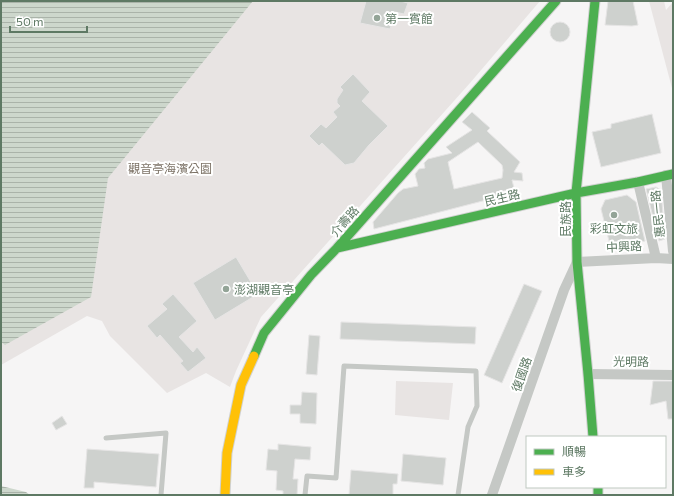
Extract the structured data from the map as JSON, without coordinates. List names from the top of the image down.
{
  "streets": {
    "street": [
      "民生路",
      "惠民一路",
      "民族路",
      "介壽路",
      "中興路",
      "光明路",
      "復國路"
    ]
  },
  "crossings": [
    ["民生路", "惠民一路"],
    ["民生路", "民族路"],
    ["民生路", "介壽路"],
    ["民族路", "中興路"],
    ["民族路", "光明路"],
    ["民族路", "復國路"],
    ["中興路", "復國路"]
  ],
  "parks": ["觀音亭海濱公園"],
  "places": ["第一賓館", "彩虹文旅", "澎湖觀音亭"],
  "legend": ["順暢", "車多"],
  "scale_bar": "50 m"
}
